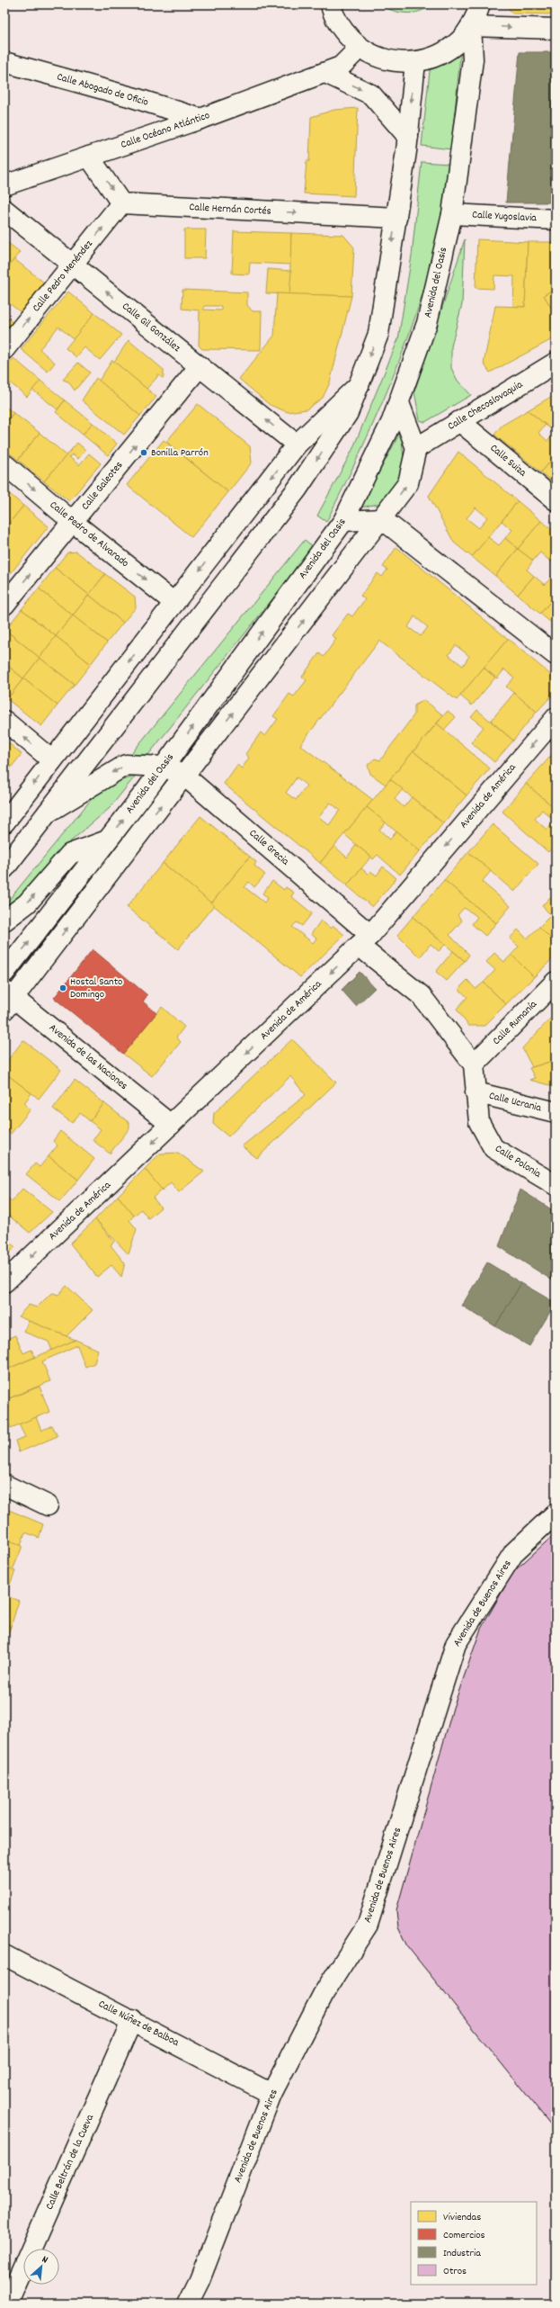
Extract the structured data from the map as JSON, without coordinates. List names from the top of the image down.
{
  "streets": {
    "street": [
      "Calle Abogado de Oficio",
      "Calle Océano Atlántico",
      "Calle Hernán Cortés",
      "Calle Yugoslavia",
      "Calle Pedro Menéndez",
      "Avenida del Oasis",
      "Calle Gil González",
      "Calle Checoslovaquia",
      "Calle Suiza",
      "Calle Galeotes",
      "Calle Pedro de Alvarado",
      "Avenida de América",
      "Calle Grecia",
      "Calle Rumanía",
      "Avenida de las Naciones",
      "Calle Ucrania",
      "Calle Polonia",
      "Avenida de Buenos Aires",
      "Calle Núñez de Balboa",
      "Calle Beltrán de la Cueva"
    ]
  },
  "crossings": [
    ["Calle Abogado de Oficio", "Calle Océano Atlántico"],
    ["Calle Hernán Cortés", "Calle Pedro Menéndez"],
    ["Calle Yugoslavia", "Avenida del Oasis"],
    ["Calle Pedro Menéndez", "Calle Gil González"],
    ["Avenida del Oasis", "Calle Checoslovaquia"],
    ["Avenida del Oasis", "Calle Grecia"],
    ["Avenida del Oasis", "Avenida de las Naciones"],
    ["Calle Gil González", "Calle Galeotes"],
    ["Calle Checoslovaquia", "Calle Suiza"],
    ["Calle Galeotes", "Calle Pedro de Alvarado"],
    ["Avenida de América", "Calle Grecia"],
    ["Avenida de América", "Avenida de las Naciones"],
    ["Calle Grecia", "Calle Rumanía"],
    ["Calle Ucrania", "Calle Polonia"],
    ["Avenida de Buenos Aires", "Calle Núñez de Balboa"],
    ["Calle Núñez de Balboa", "Calle Beltrán de la Cueva"]
  ],
  "one_way": [
    "Calle Hernán Cortés",
    "Calle Pedro Menéndez",
    "Calle Gil González",
    "Calle Pedro de Alvarado",
    "Avenida de América"
  ],
  "places": ["Bonilla Parrón", "Hostal Santo Domingo"],
  "legend": [
    "Viviendas",
    "Comercios",
    "Industria",
    "Otros"
  ],
  "north": "top right"
}
